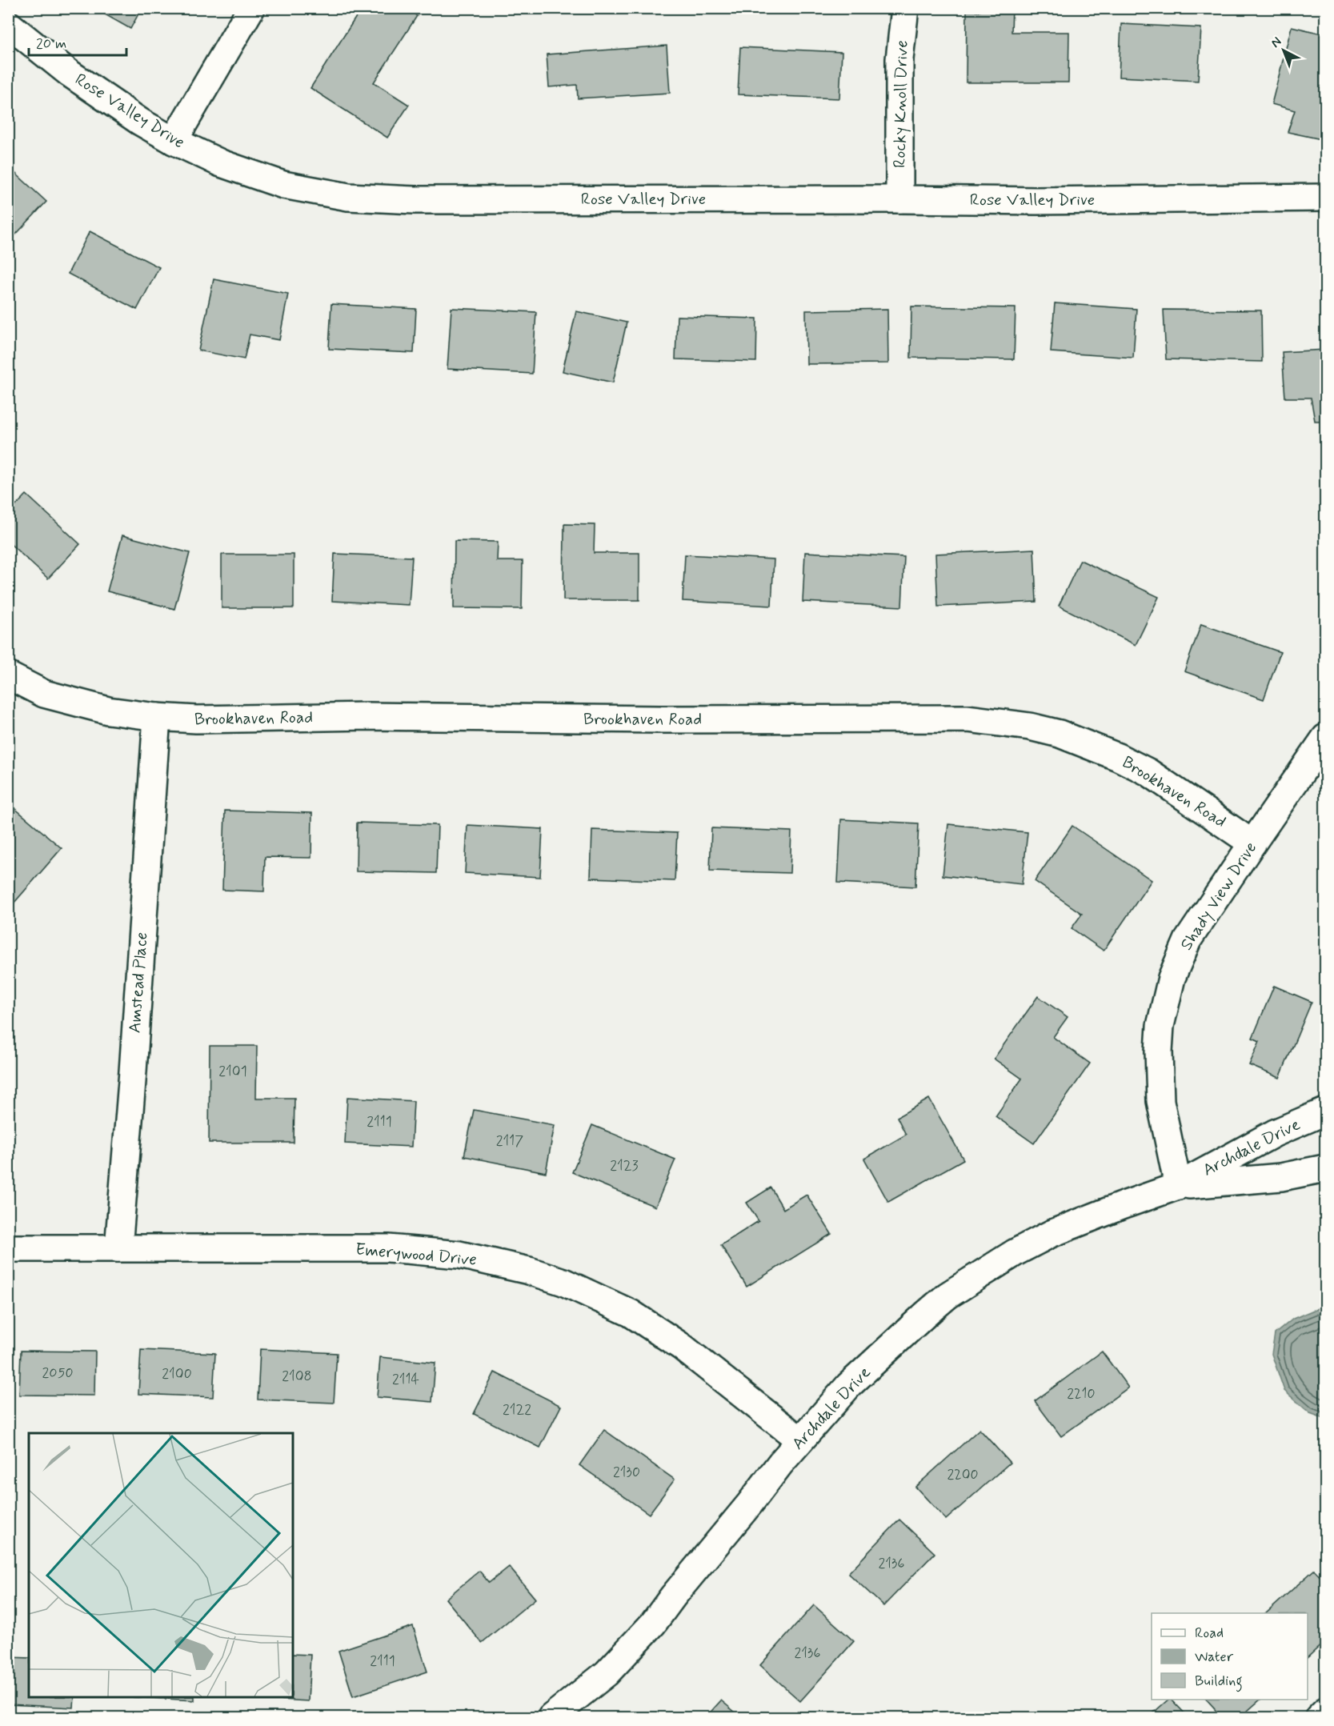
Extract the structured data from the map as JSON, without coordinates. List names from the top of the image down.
{
  "streets": {
    "street": [
      "Rocky Knoll Drive",
      "Rose Valley Drive",
      "Brookhaven Road",
      "Shady View Drive",
      "Amstead Place",
      "Archdale Drive",
      "Emerywood Drive"
    ]
  },
  "crossings": [
    ["Rocky Knoll Drive", "Rose Valley Drive"],
    ["Brookhaven Road", "Shady View Drive"],
    ["Brookhaven Road", "Amstead Place"],
    ["Shady View Drive", "Archdale Drive"],
    ["Amstead Place", "Emerywood Drive"],
    ["Archdale Drive", "Emerywood Drive"]
  ],
  "house_numbers": [
    "2101",
    "2111",
    "2117",
    "2123",
    "2050",
    "2100",
    "2108",
    "2114",
    "2210",
    "2122",
    "2130",
    "2200",
    "2136",
    "2136",
    "2111"
  ],
  "legend": ["Road", "Water", "Building"],
  "scale_bar": "20 m",
  "north": "top left"
}
